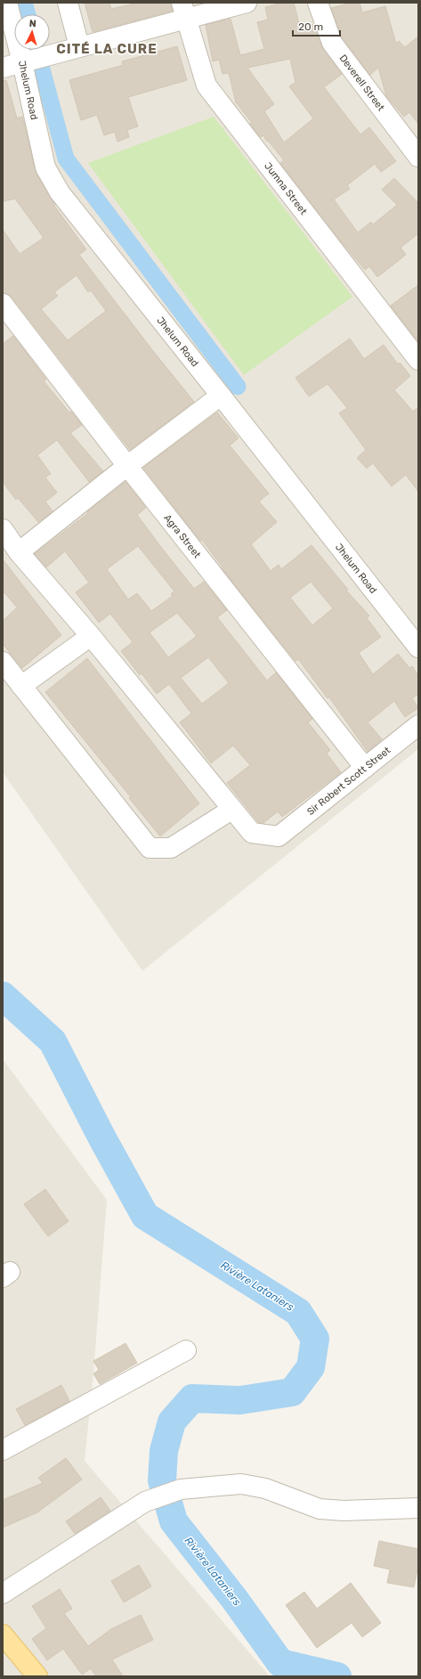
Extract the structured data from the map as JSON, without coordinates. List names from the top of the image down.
{
  "streets": {
    "street": [
      "Deverell Street",
      "Jhelum Road",
      "Jumna Street",
      "Agra Street",
      "Sir Robert Scott Street"
    ]
  },
  "crossings": [
    ["Agra Street", "Sir Robert Scott Street"]
  ],
  "districts": ["CITÉ LA CURE"],
  "water": ["Rivière Lataniers"],
  "scale_bar": "20 m",
  "north": "top"
}
